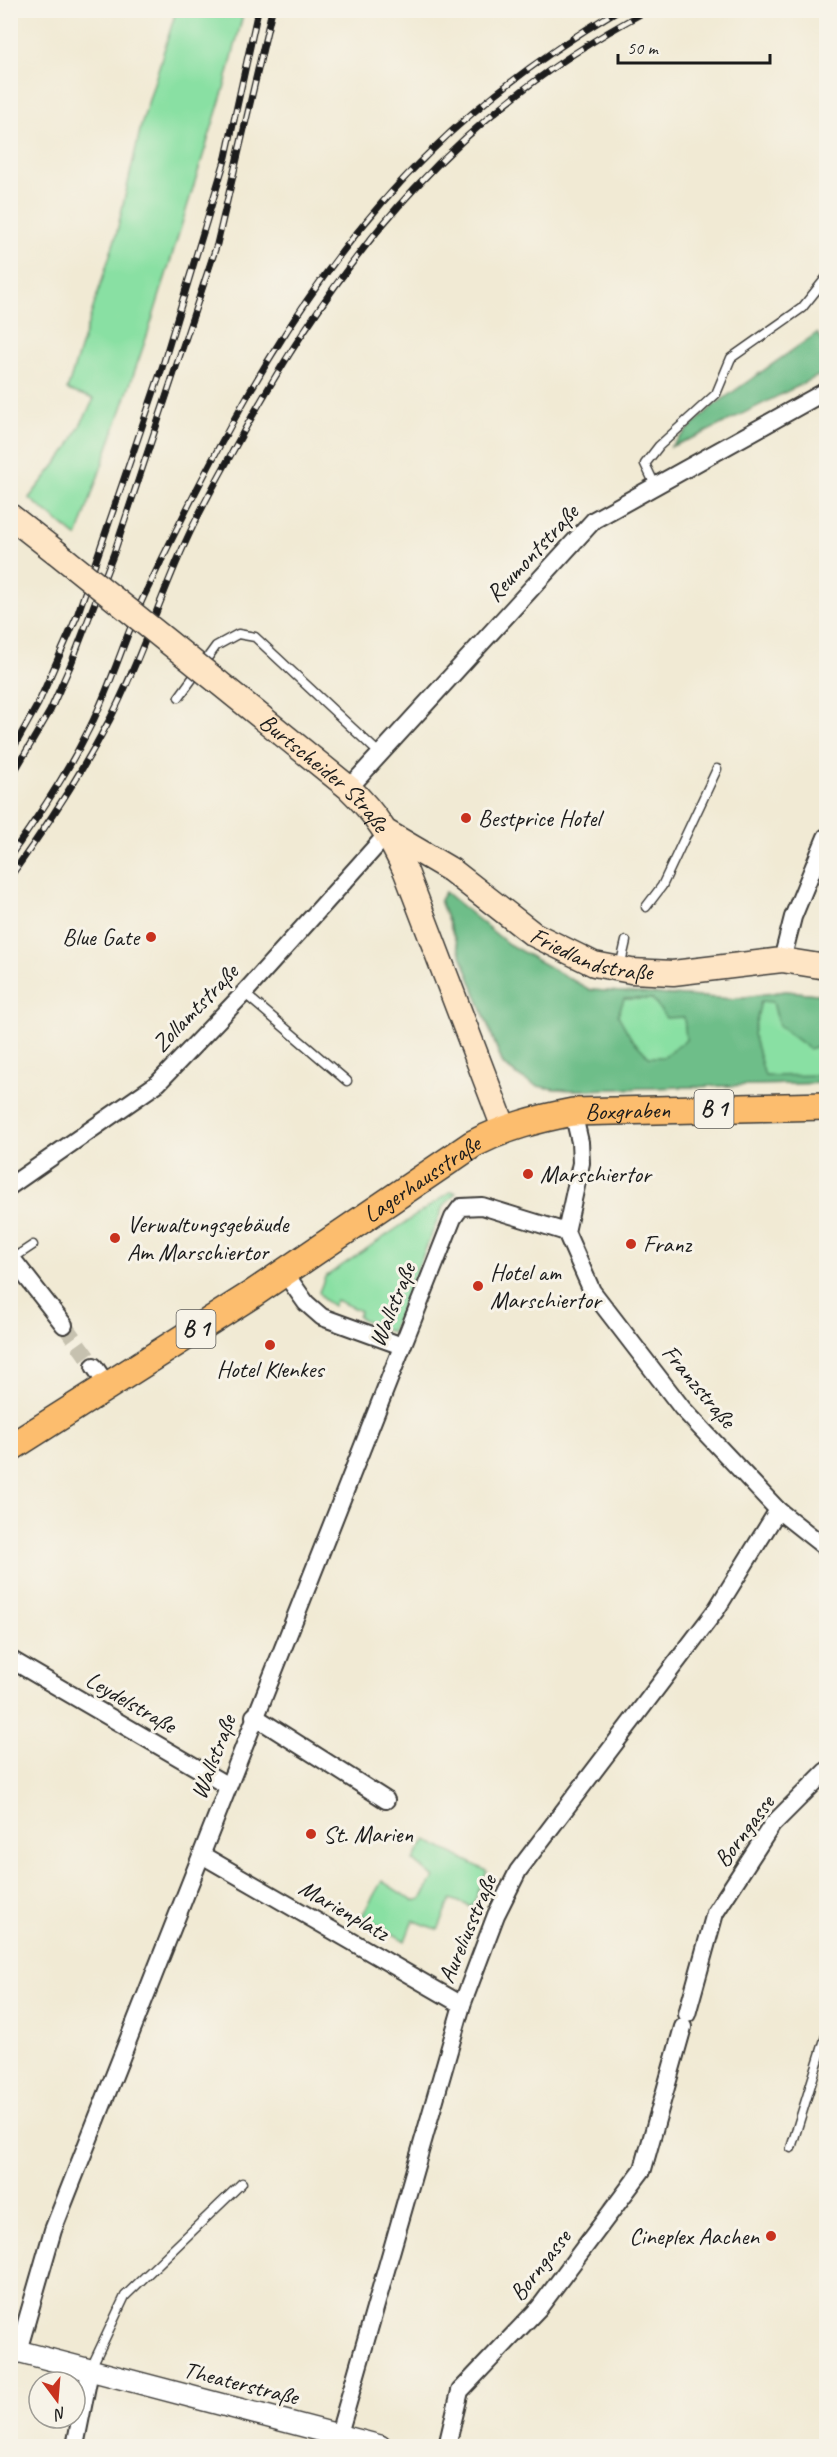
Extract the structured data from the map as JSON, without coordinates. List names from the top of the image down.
{
  "streets": {
    "main road": [
      "Burtscheider Straße",
      "Friedlandstraße",
      "B 1",
      "Boxgraben",
      "Lagerhausstraße"
    ],
    "street": [
      "Reumontstraße",
      "Zollamtstraße",
      "Wallstraße",
      "Franzstraße",
      "Leydelstraße",
      "Borngasse",
      "Marienplatz",
      "Aureliusstraße",
      "Theaterstraße"
    ]
  },
  "crossings": [
    ["Reumontstraße", "Burtscheider Straße"],
    ["Burtscheider Straße", "Friedlandstraße"],
    ["Burtscheider Straße", "Zollamtstraße"],
    ["Burtscheider Straße", "Lagerhausstraße"],
    ["Friedlandstraße", "Zollamtstraße"],
    ["Boxgraben", "Lagerhausstraße"],
    ["Wallstraße", "Franzstraße"],
    ["Wallstraße", "Leydelstraße"],
    ["Wallstraße", "Marienplatz"],
    ["Wallstraße", "Theaterstraße"],
    ["Franzstraße", "Aureliusstraße"],
    ["Marienplatz", "Aureliusstraße"],
    ["Aureliusstraße", "Theaterstraße"]
  ],
  "places": [
    "Bestprice Hotel",
    "Blue Gate",
    "Marschiertor",
    "Verwaltungsgebäude Am Marschiertor",
    "Franz",
    "Hotel am Marschiertor",
    "Hotel Klenkes",
    "St. Marien",
    "Cineplex Aachen"
  ],
  "scale_bar": "50 m",
  "north": "bottom"
}
